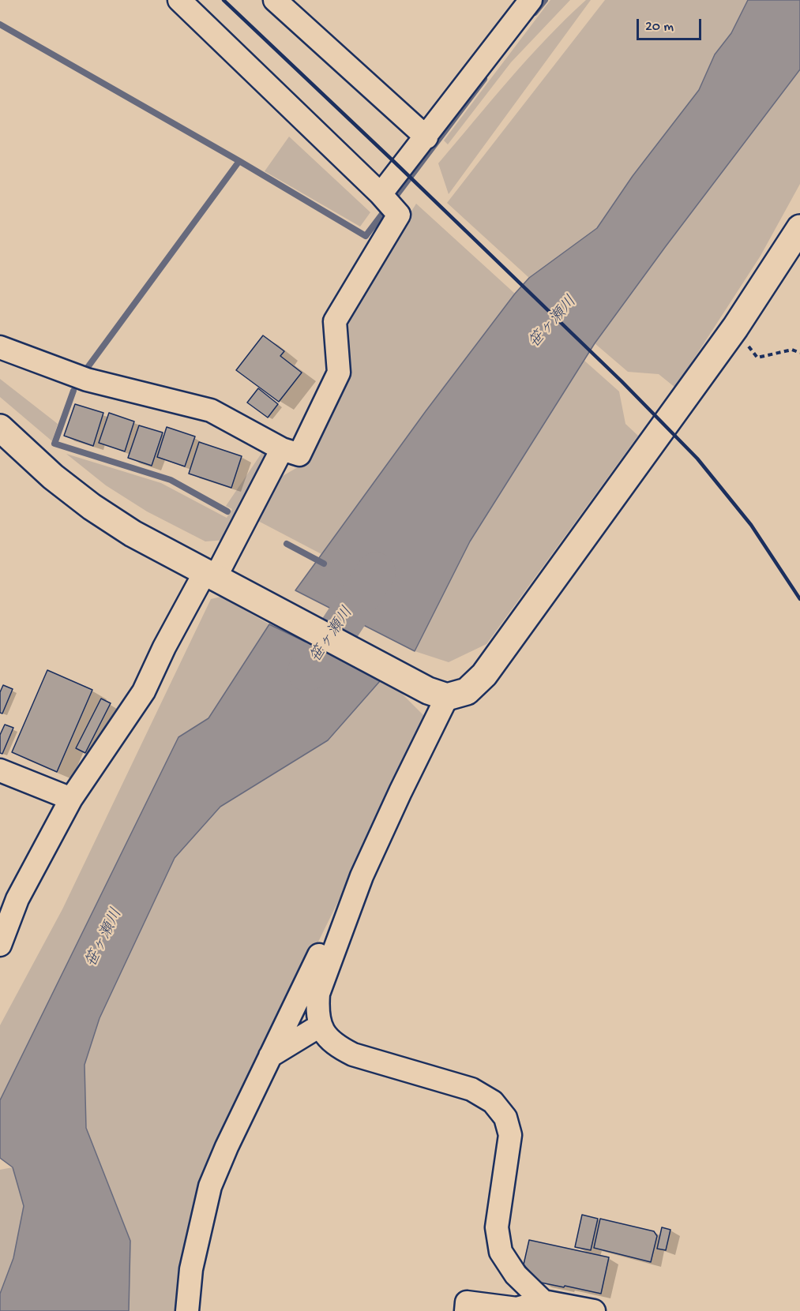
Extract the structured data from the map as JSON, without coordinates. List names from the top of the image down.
{
  "water": ["笹ヶ瀬川"],
  "scale_bar": "20 m"
}
